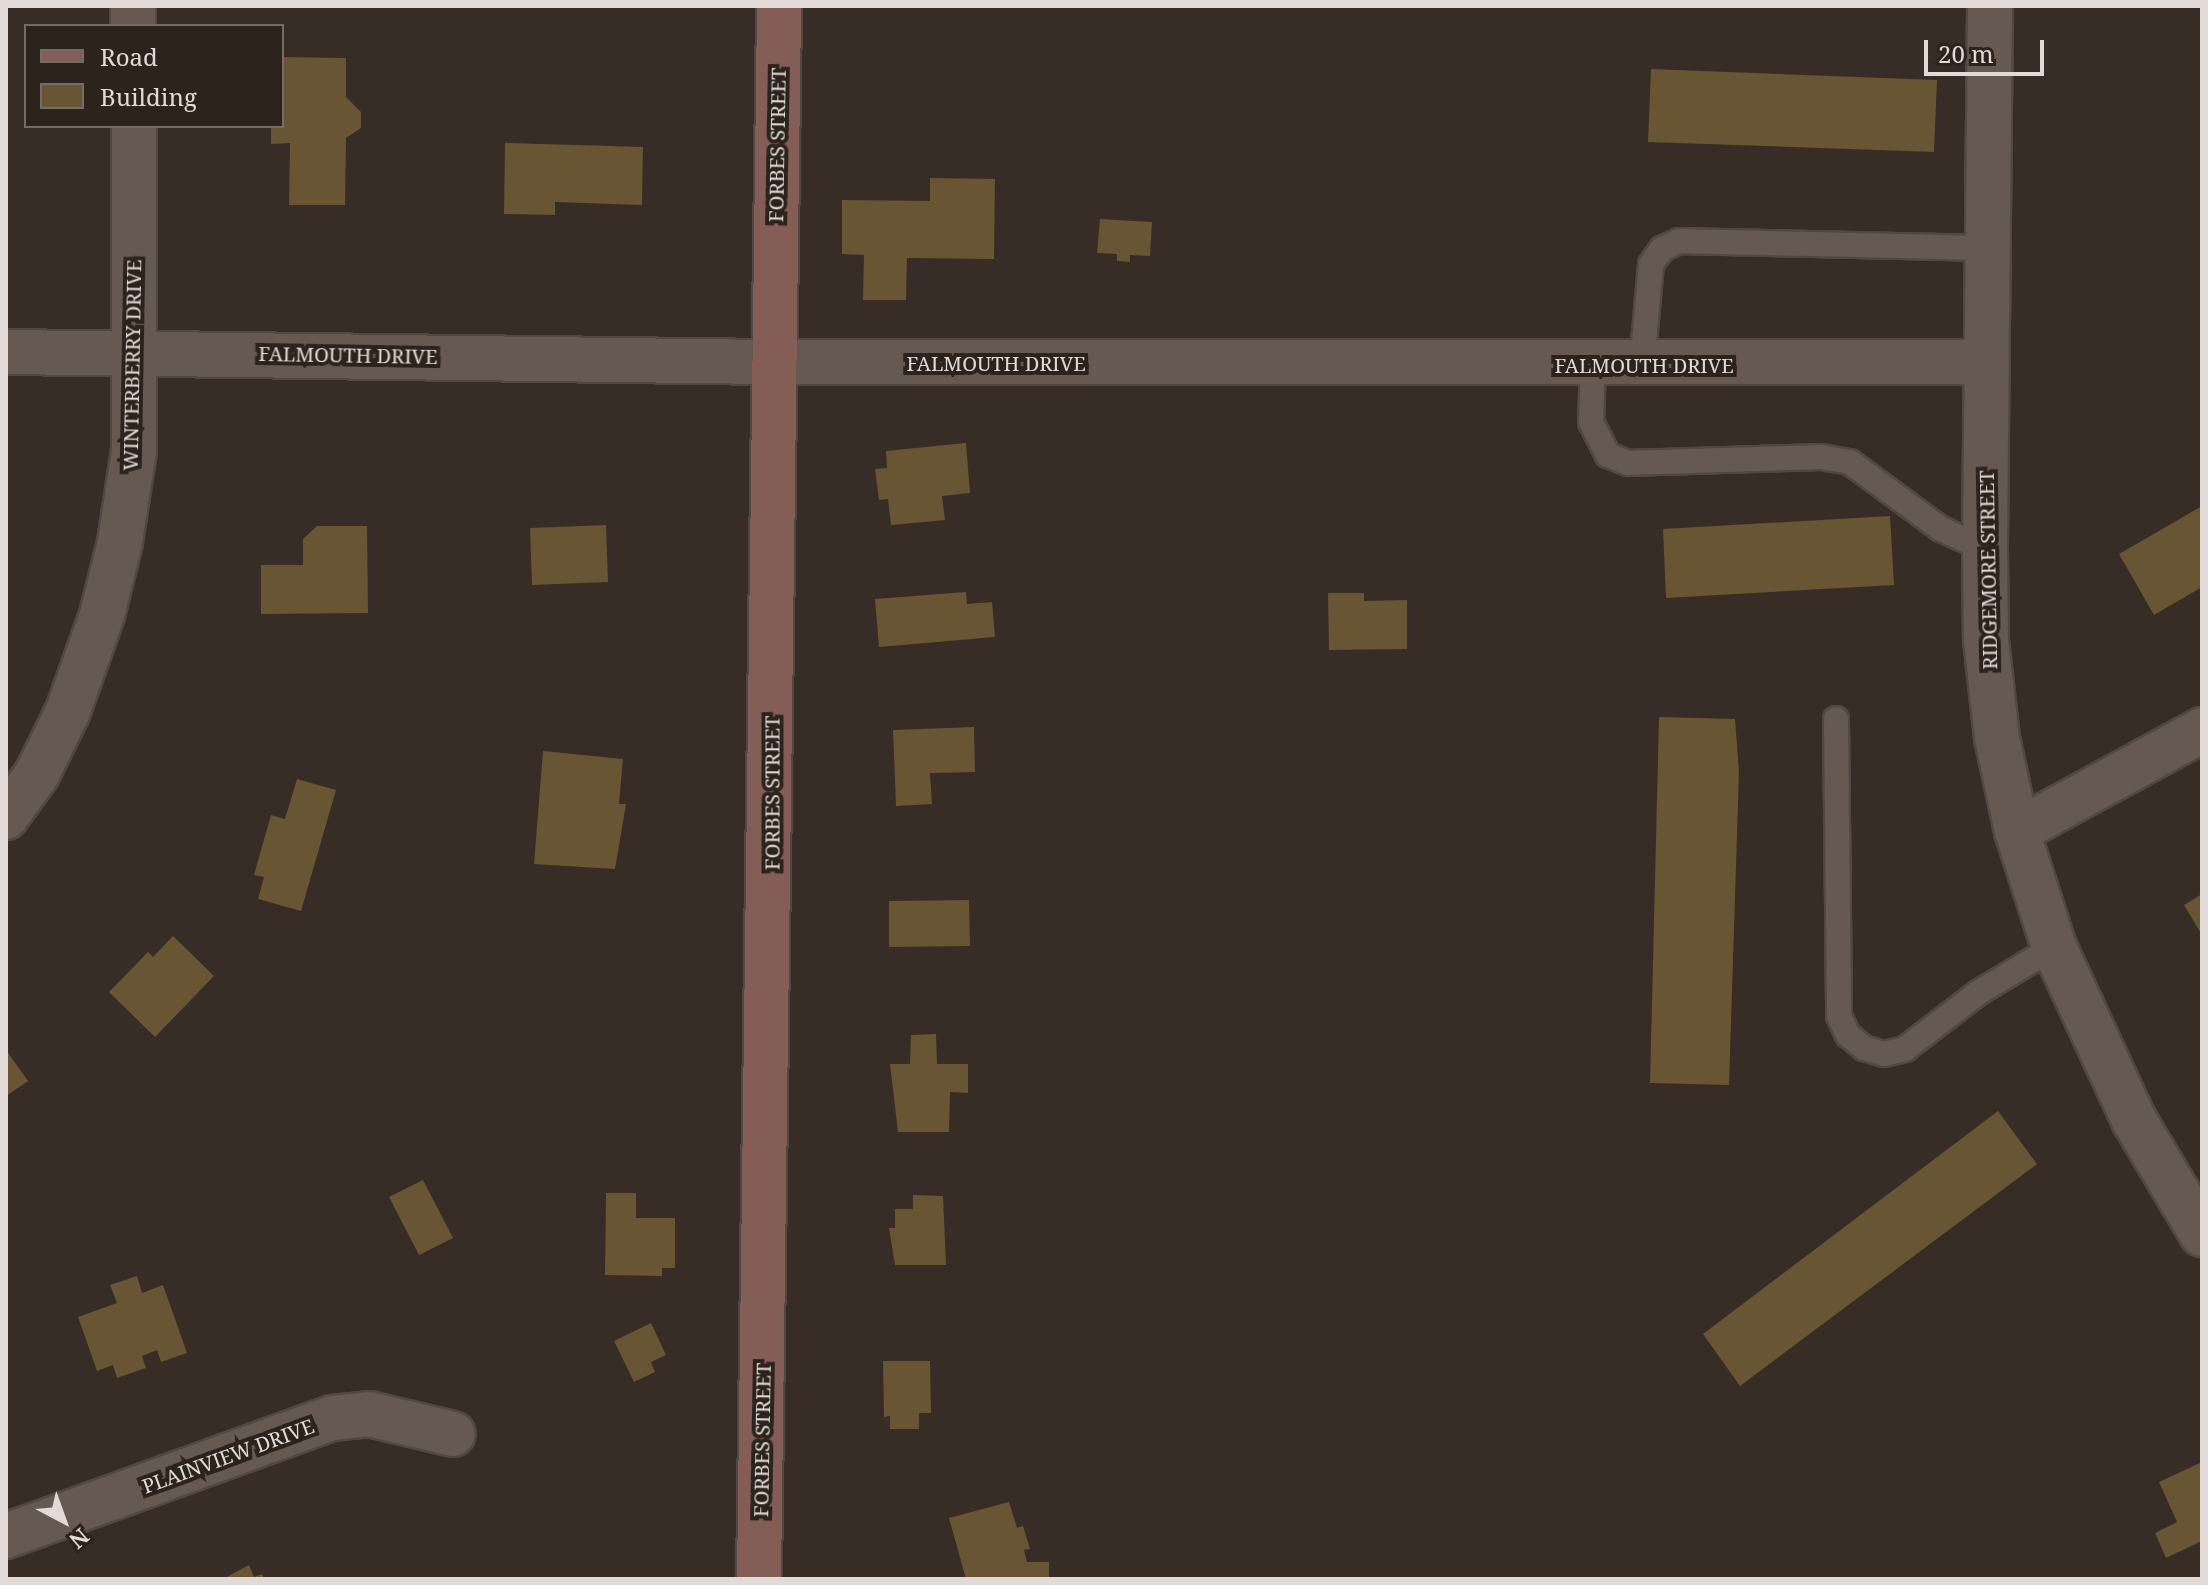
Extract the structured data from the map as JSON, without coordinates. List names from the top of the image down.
{
  "streets": {
    "street": [
      "FORBES STREET",
      "FALMOUTH DRIVE",
      "WINTERBERRY DRIVE",
      "RIDGEMORE STREET",
      "PLAINVIEW DRIVE"
    ]
  },
  "crossings": [
    ["FORBES STREET", "FALMOUTH DRIVE"],
    ["FALMOUTH DRIVE", "WINTERBERRY DRIVE"],
    ["FALMOUTH DRIVE", "RIDGEMORE STREET"]
  ],
  "legend": ["Road", "Building"],
  "scale_bar": "20 m",
  "north": "bottom right"
}
